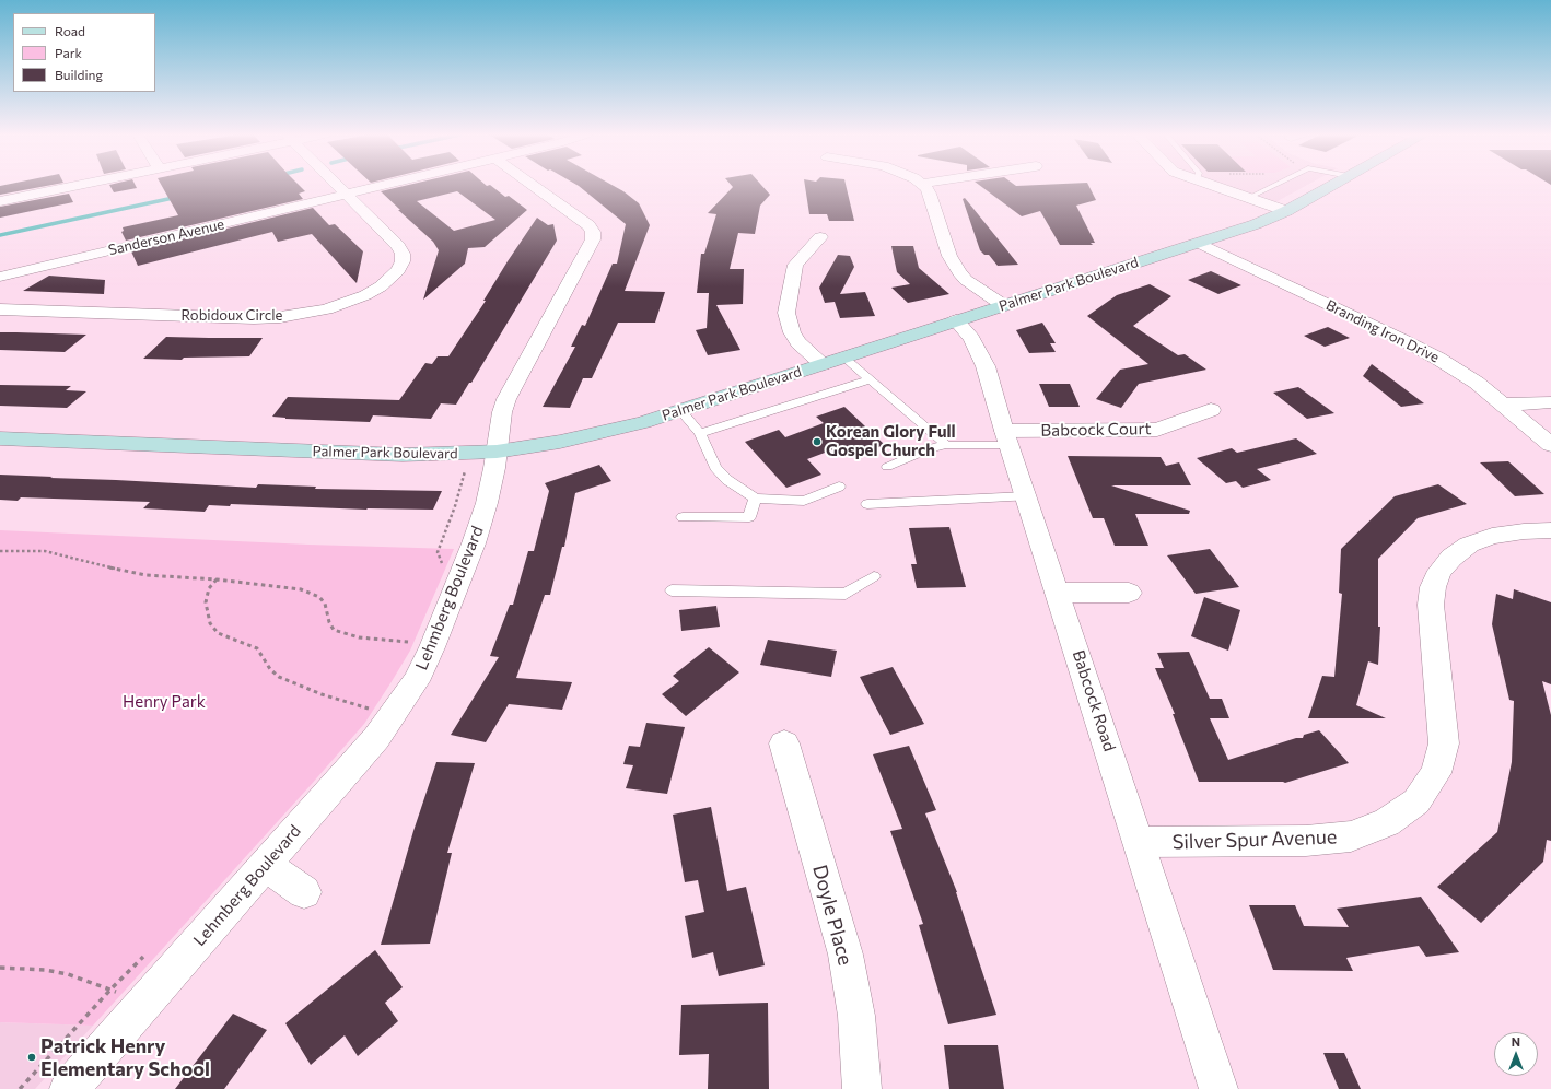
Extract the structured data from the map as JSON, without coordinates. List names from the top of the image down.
{
  "streets": {
    "main road": ["Palmer Park Boulevard"],
    "street": [
      "Sanderson Avenue",
      "Robidoux Circle",
      "Branding Iron Drive",
      "Babcock Court",
      "Lehmberg Boulevard",
      "Babcock Road",
      "Silver Spur Avenue",
      "Doyle Place"
    ]
  },
  "crossings": [
    ["Sanderson Avenue", "Robidoux Circle"],
    ["Palmer Park Boulevard", "Branding Iron Drive"],
    ["Palmer Park Boulevard", "Lehmberg Boulevard"],
    ["Palmer Park Boulevard", "Babcock Road"],
    ["Babcock Court", "Babcock Road"],
    ["Babcock Road", "Silver Spur Avenue"]
  ],
  "parks": ["Henry Park"],
  "places": ["Korean Glory Full Gospel Church", "Patrick Henry Elementary School"],
  "legend": ["Road", "Park", "Building"],
  "north": "top"
}
